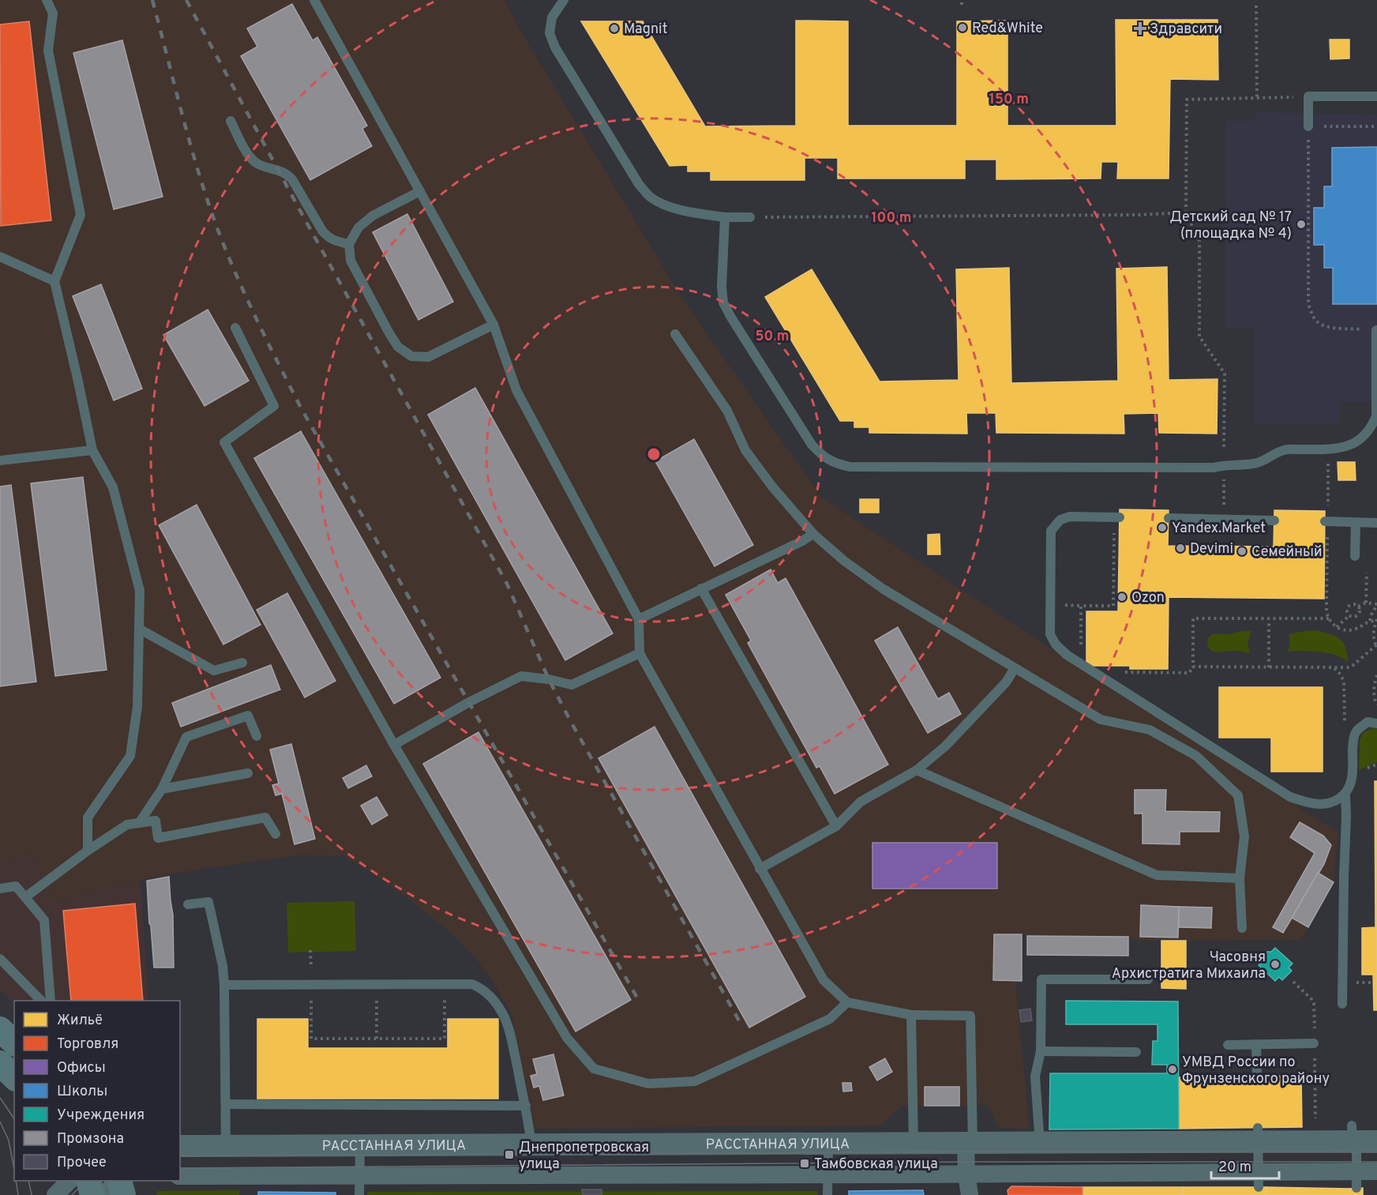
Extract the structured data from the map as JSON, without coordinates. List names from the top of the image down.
{
  "streets": {
    "street": ["РАССТАННАЯ УЛИЦА"]
  },
  "places": {
    "other": [
      "Red&White",
      "Magnit",
      "Детский сад № 17 (площадка № 4)",
      "Yandex.Market",
      "Devimi",
      "Семейный",
      "Ozon",
      "Часовня Архистратига Михаила",
      "УМВД России по Фрунзенского району"
    ],
    "health": ["Здравсити"],
    "transit": ["Днепропетровская улица", "Тамбовская улица"]
  },
  "legend": [
    "Жильё",
    "Торговля",
    "Офисы",
    "Школы",
    "Учреждения",
    "Промзона",
    "Прочее"
  ],
  "scale_bar": "20 m",
  "rings": ["150 m", "100 m", "50 m"]
}
